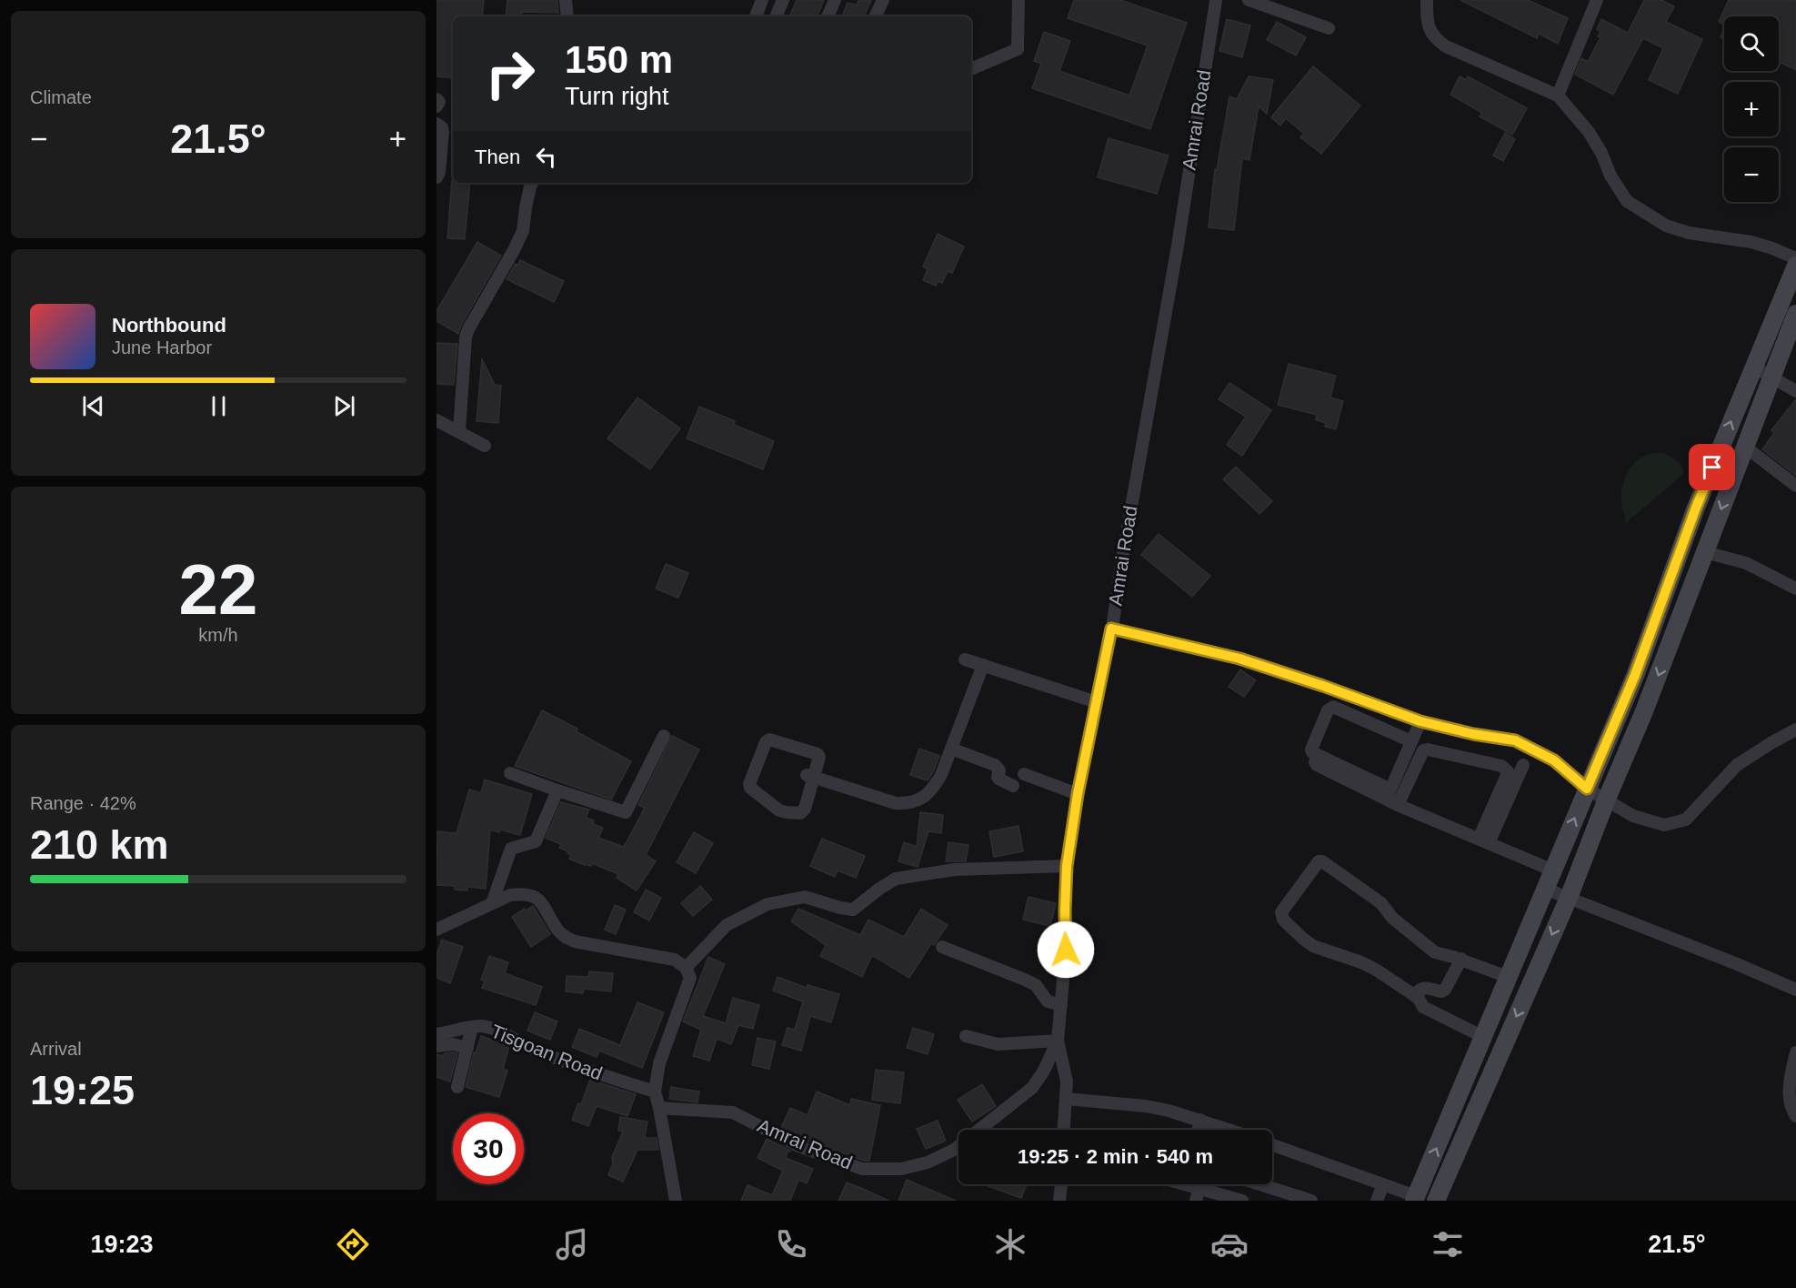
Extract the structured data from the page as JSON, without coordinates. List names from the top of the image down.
{
  "streets": {
    "street": ["Amrai Road", "Tisgoan Road"]
  },
  "page": {
    "tile": [
      "Climate",
      ["22", "km/h"],
      ["Range · 42%", "210 km"],
      ["Arrival", "19:25"]
    ],
    "map_buttons": ["+", "−"],
    "turn": ["150 m", "Turn right"],
    "heat": ["−", "21.5°", "+"],
    "then": "Then",
    "song": ["Northbound", "June Harbor"],
    "limit": "30",
    "trip": "19:25 · 2 min · 540 m",
    "tabs": ["19:23", "21.5°"]
  }
}
